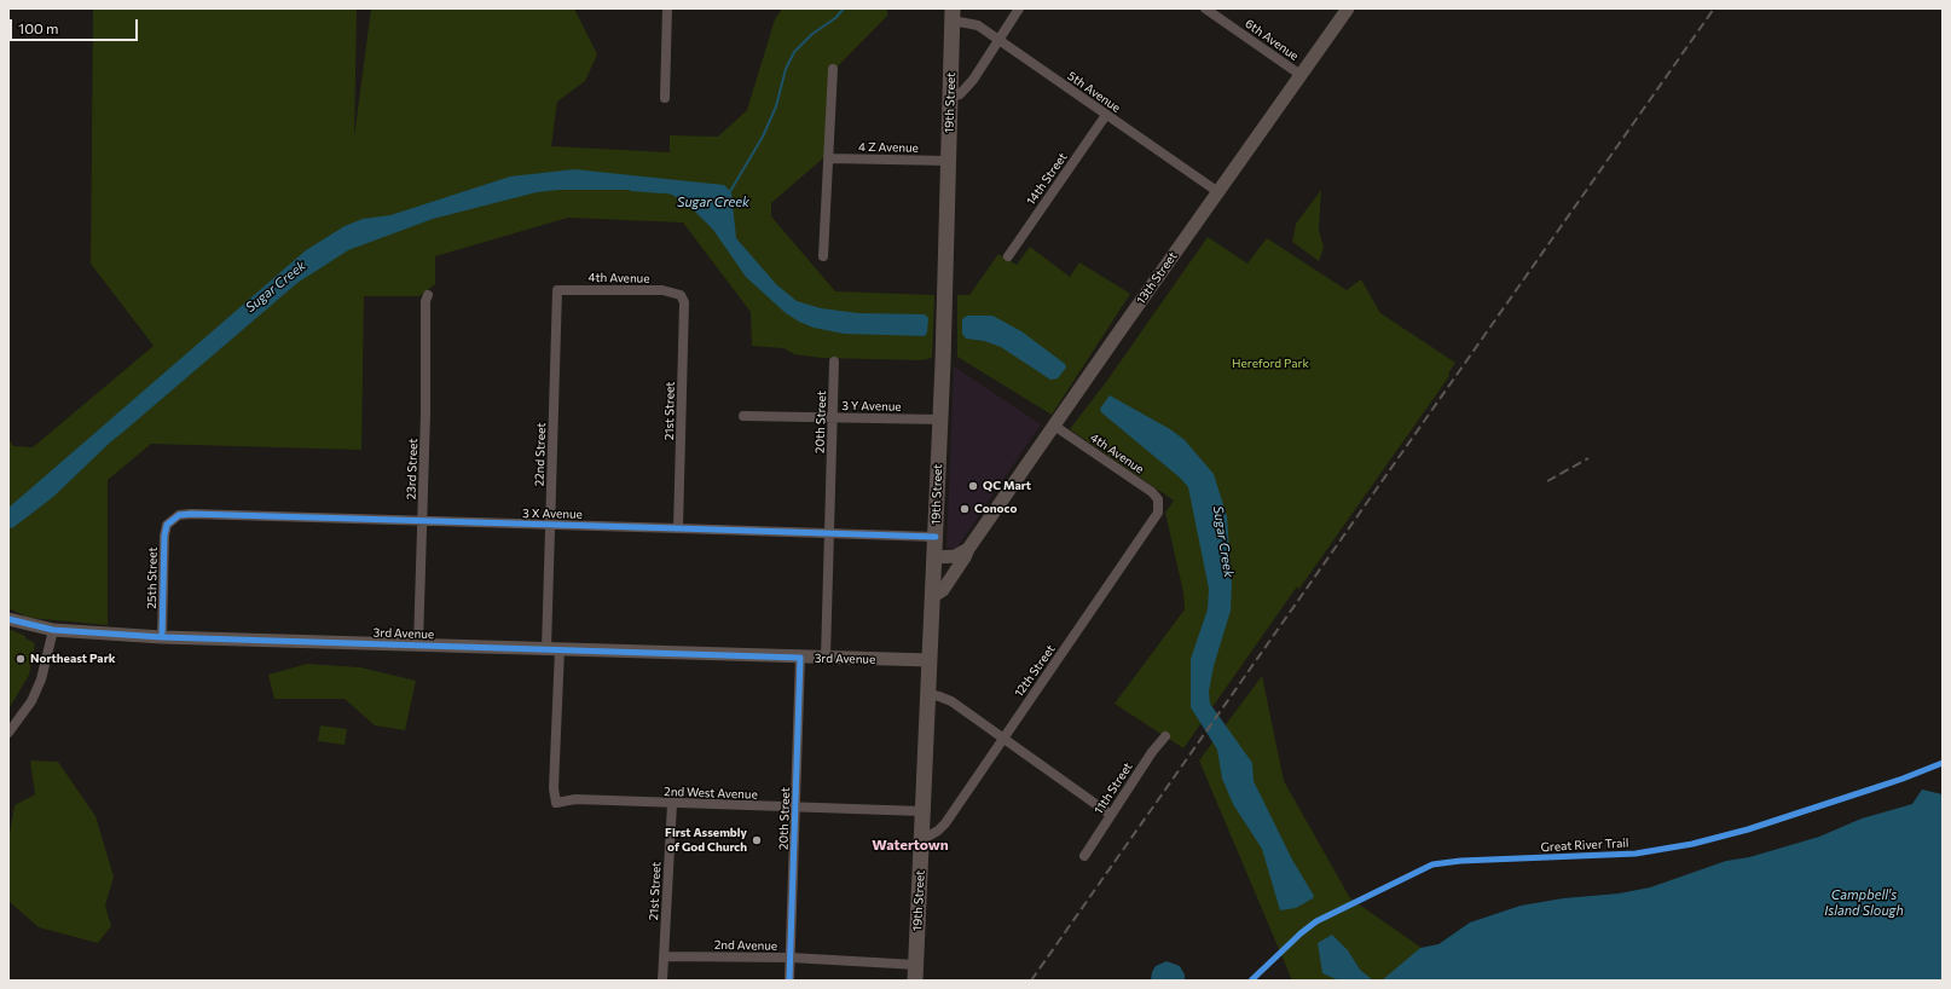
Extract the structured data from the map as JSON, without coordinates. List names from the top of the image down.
{
  "streets": {
    "main road": ["19th Street"],
    "street": [
      "6th Avenue",
      "5th Avenue",
      "4 Z Avenue",
      "14th Street",
      "4th Avenue",
      "13th Street",
      "3 Y Avenue",
      "21st Street",
      "20th Street",
      "22nd Street",
      "23rd Street",
      "3 X Avenue",
      "25th Street",
      "3rd Avenue",
      "12th Street",
      "11th Street",
      "2nd West Avenue",
      "2nd Avenue"
    ],
    "cycle path": ["Great River Trail"]
  },
  "crossings": [
    ["6th Avenue", "13th Street"],
    ["5th Avenue", "19th Street"],
    ["5th Avenue", "14th Street"],
    ["5th Avenue", "13th Street"],
    ["19th Street", "4 Z Avenue"],
    ["19th Street", "13th Street"],
    ["19th Street", "3 Y Avenue"],
    ["19th Street", "3 X Avenue"],
    ["19th Street", "3rd Avenue"],
    ["19th Street", "12th Street"],
    ["19th Street", "2nd West Avenue"],
    ["19th Street", "2nd Avenue"],
    ["4th Avenue", "13th Street"],
    ["4th Avenue", "21st Street"],
    ["4th Avenue", "22nd Street"],
    ["4th Avenue", "12th Street"],
    ["3 Y Avenue", "20th Street"],
    ["21st Street", "3 X Avenue"],
    ["21st Street", "2nd West Avenue"],
    ["21st Street", "2nd Avenue"],
    ["20th Street", "3 X Avenue"],
    ["20th Street", "3rd Avenue"],
    ["20th Street", "2nd West Avenue"],
    ["20th Street", "2nd Avenue"],
    ["22nd Street", "3 X Avenue"],
    ["22nd Street", "3rd Avenue"],
    ["23rd Street", "3 X Avenue"],
    ["23rd Street", "3rd Avenue"],
    ["3 X Avenue", "25th Street"],
    ["25th Street", "3rd Avenue"],
    ["3rd Avenue", "2nd West Avenue"]
  ],
  "districts": ["Watertown"],
  "water": ["Sugar Creek", "Campbell's Island Slough"],
  "parks": ["Hereford Park"],
  "places": [
    "QC Mart",
    "Conoco",
    "Northeast Park",
    "First Assembly of God Church"
  ],
  "scale_bar": "100 m"
}
